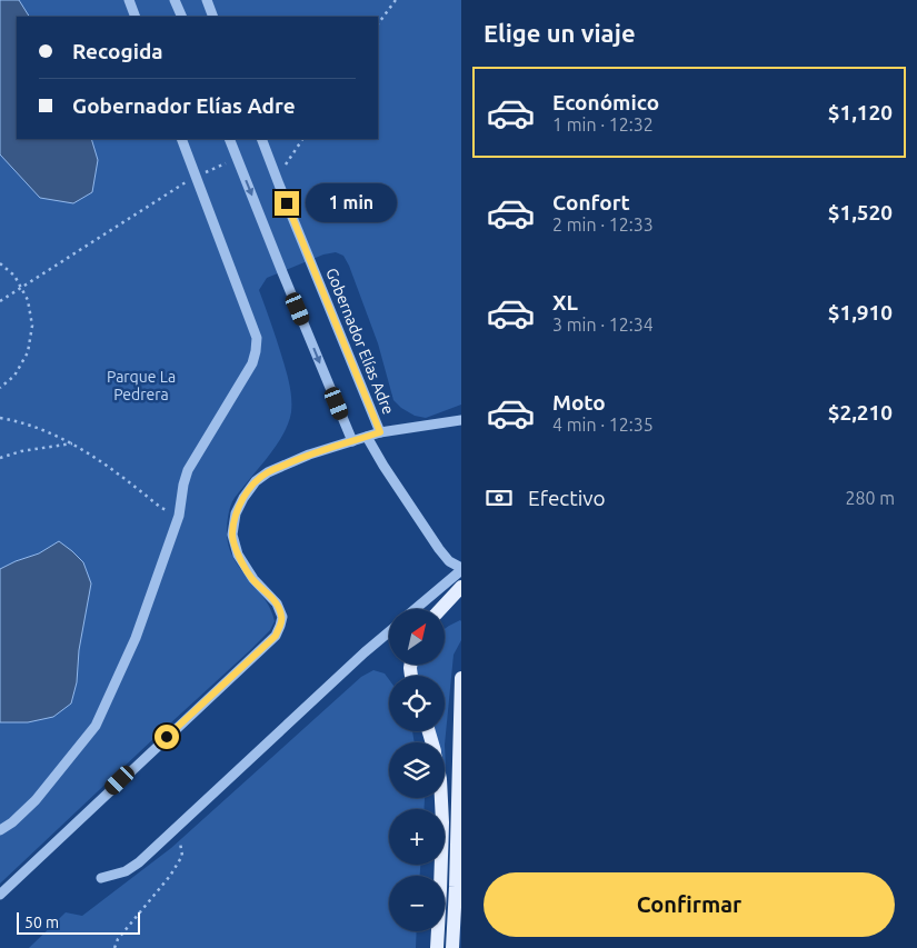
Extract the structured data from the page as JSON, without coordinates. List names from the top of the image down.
{
  "streets": {
    "street": ["Gobernador Elías Adre"]
  },
  "parks": ["Parque La Pedrera"],
  "scale_bar": "50 m",
  "north": "top right",
  "page": {
    "heading": "Elige un viaje",
    "banner": ["Recogida", "Gobernador Elías Adre"],
    "list": [
      {
        "name": "Económico",
        "note": "1 min · 12:32",
        "value": "$1,120"
      },
      {
        "name": "Confort",
        "note": "2 min · 12:33",
        "value": "$1,520"
      },
      {
        "name": "XL",
        "note": "3 min · 12:34",
        "value": "$1,910"
      },
      {
        "name": "Moto",
        "note": "4 min · 12:35",
        "value": "$2,210"
      }
    ],
    "bubble": "1 min",
    "pay": ["Efectivo", "280 m"],
    "map_buttons": ["+", "−"],
    "buttons": "Confirmar",
    "scale": "50 m"
  }
}
